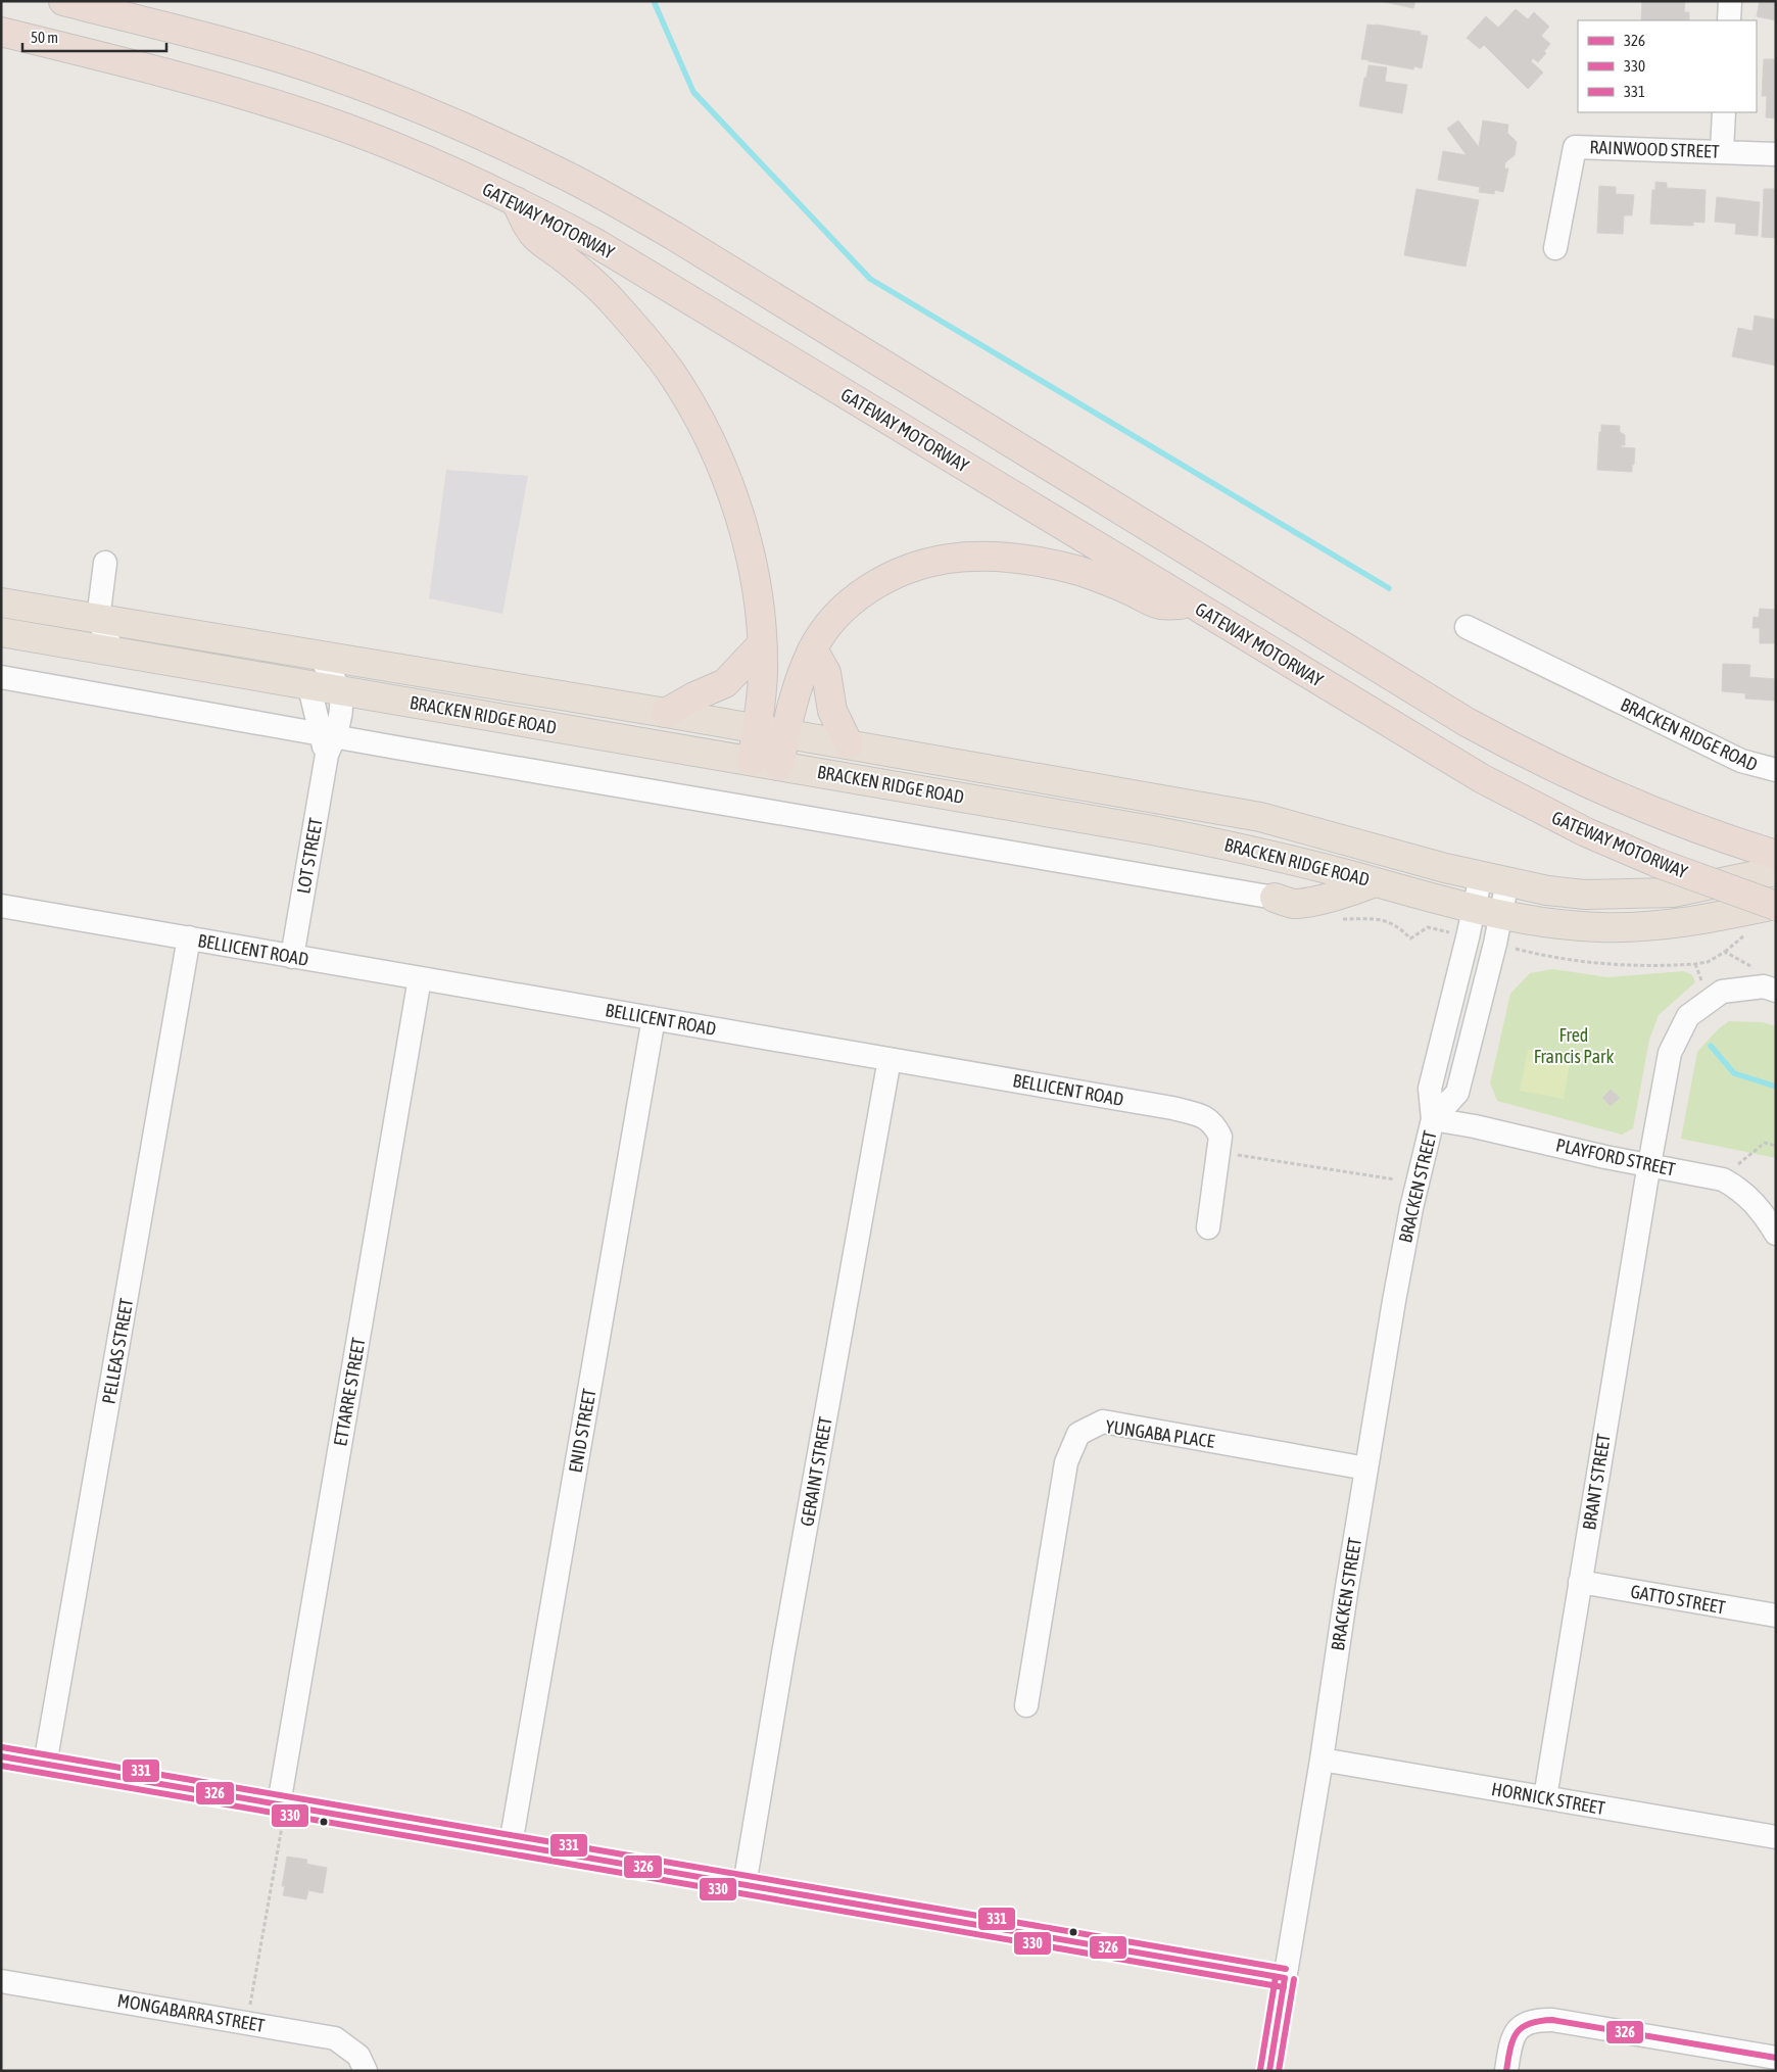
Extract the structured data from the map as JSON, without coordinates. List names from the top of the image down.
{
  "streets": {
    "highway": ["GATEWAY MOTORWAY"],
    "main road": ["BRACKEN RIDGE ROAD"],
    "street": [
      "RAINWOOD STREET",
      "LOT STREET",
      "BELLICENT ROAD",
      "PLAYFORD STREET",
      "BRACKEN STREET",
      "PELLEAS STREET",
      "ETTARRE STREET",
      "ENID STREET",
      "YUNGABA PLACE",
      "GERAINT STREET",
      "BRANT STREET",
      "GATTO STREET",
      "HORNICK STREET",
      "MONGABARRA STREET"
    ]
  },
  "crossings": [
    ["GATEWAY MOTORWAY", "BRACKEN RIDGE ROAD"],
    ["BRACKEN RIDGE ROAD", "LOT STREET"],
    ["BRACKEN RIDGE ROAD", "BRACKEN STREET"],
    ["LOT STREET", "BELLICENT ROAD"],
    ["BELLICENT ROAD", "PELLEAS STREET"],
    ["BELLICENT ROAD", "ETTARRE STREET"],
    ["BELLICENT ROAD", "ENID STREET"],
    ["BELLICENT ROAD", "GERAINT STREET"],
    ["PLAYFORD STREET", "BRACKEN STREET"],
    ["PLAYFORD STREET", "BRANT STREET"],
    ["BRACKEN STREET", "YUNGABA PLACE"],
    ["BRACKEN STREET", "HORNICK STREET"],
    ["BRANT STREET", "GATTO STREET"],
    ["BRANT STREET", "HORNICK STREET"]
  ],
  "parks": ["Fred Francis Park"],
  "lines": ["transit line 331", "transit line 326", "transit line 330"],
  "legend": ["326", "330", "331"],
  "scale_bar": "50 m"
}
